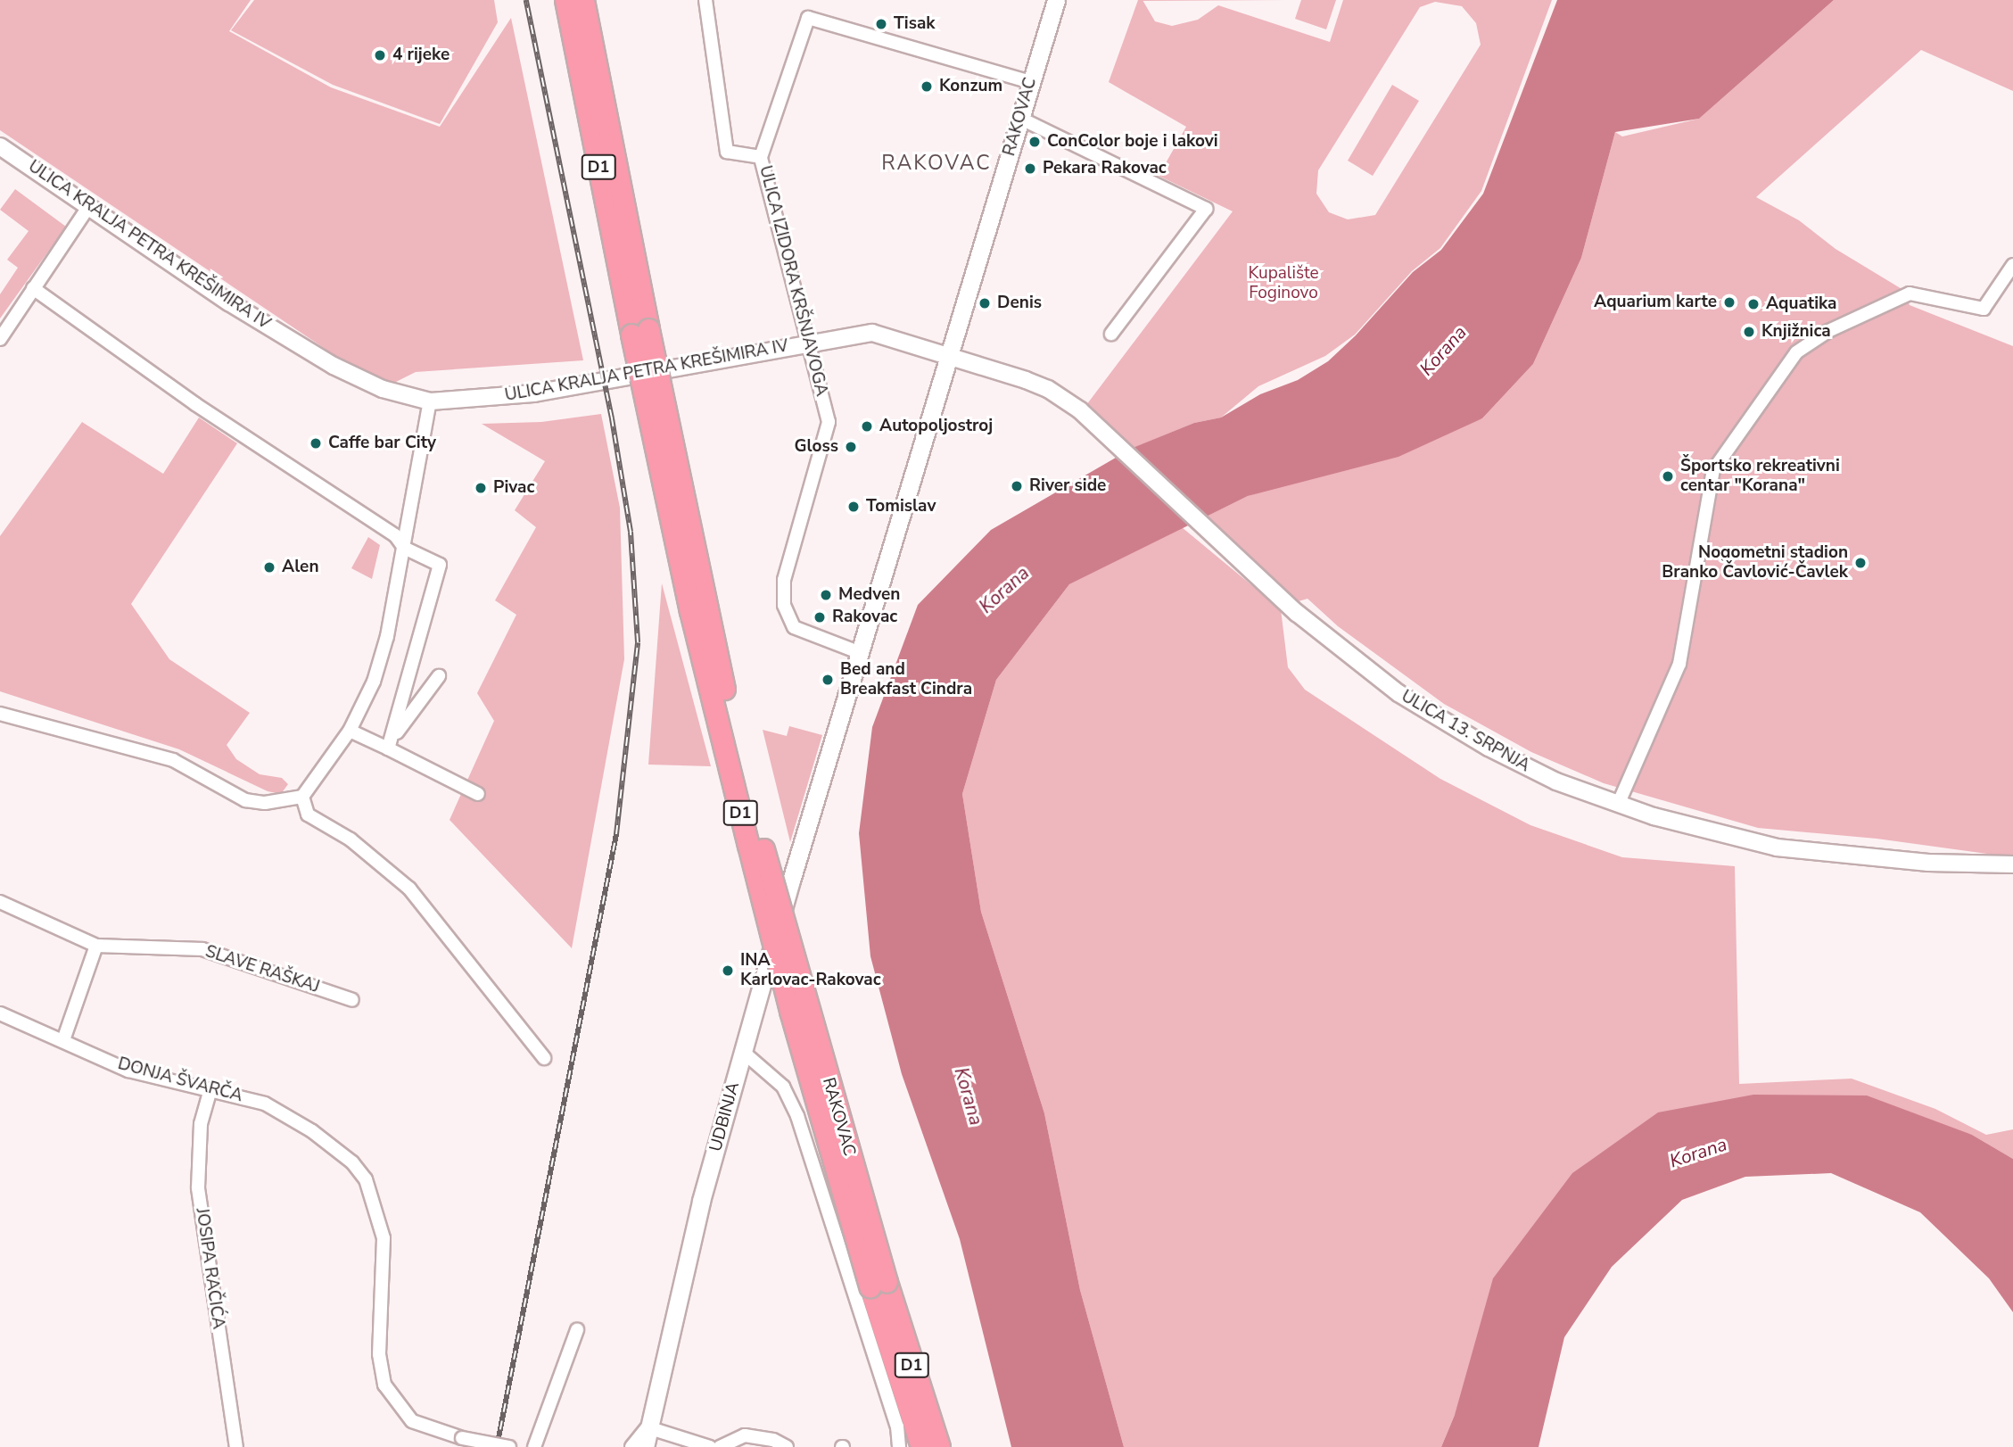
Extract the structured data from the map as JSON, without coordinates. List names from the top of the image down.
{
  "streets": {
    "highway": ["RAKOVAC", "D1"],
    "main road": ["UDBINJA"],
    "street": [
      "ULICA KRALJA PETRA KREŠIMIRA IV",
      "ULICA IZIDORA KRŠNJAVOGA",
      "ULICA 13. SRPNJA",
      "SLAVE RAŠKAJ",
      "DONJA ŠVARČA",
      "JOSIPA RAČIĆA"
    ]
  },
  "crossings": [
    ["RAKOVAC", "D1"],
    ["RAKOVAC", "ULICA KRALJA PETRA KREŠIMIRA IV"],
    ["RAKOVAC", "ULICA IZIDORA KRŠNJAVOGA"],
    ["RAKOVAC", "ULICA 13. SRPNJA"],
    ["RAKOVAC", "UDBINJA"],
    ["ULICA KRALJA PETRA KREŠIMIRA IV", "ULICA IZIDORA KRŠNJAVOGA"],
    ["ULICA KRALJA PETRA KREŠIMIRA IV", "ULICA 13. SRPNJA"],
    ["DONJA ŠVARČA", "JOSIPA RAČIĆA"]
  ],
  "districts": ["RAKOVAC"],
  "water": ["Korana"],
  "parks": ["Kupalište Foginovo"],
  "places": [
    "Tisak",
    "4 rijeke",
    "Konzum",
    "ConColor boje i lakovi",
    "Pekara Rakovac",
    "Aquarium karte",
    "Denis",
    "Aquatika",
    "Knjižnica",
    "Autopoljostroj",
    "Caffe bar City",
    "Gloss",
    "Športsko rekreativni centar \"Korana\"",
    "River side",
    "Pivac",
    "Tomislav",
    "Nogometni stadion Branko Čavlović-Čavlek",
    "Alen",
    "Medven",
    "Rakovac",
    "Bed and Breakfast Cindra",
    "INA Karlovac-Rakovac"
  ]
}
